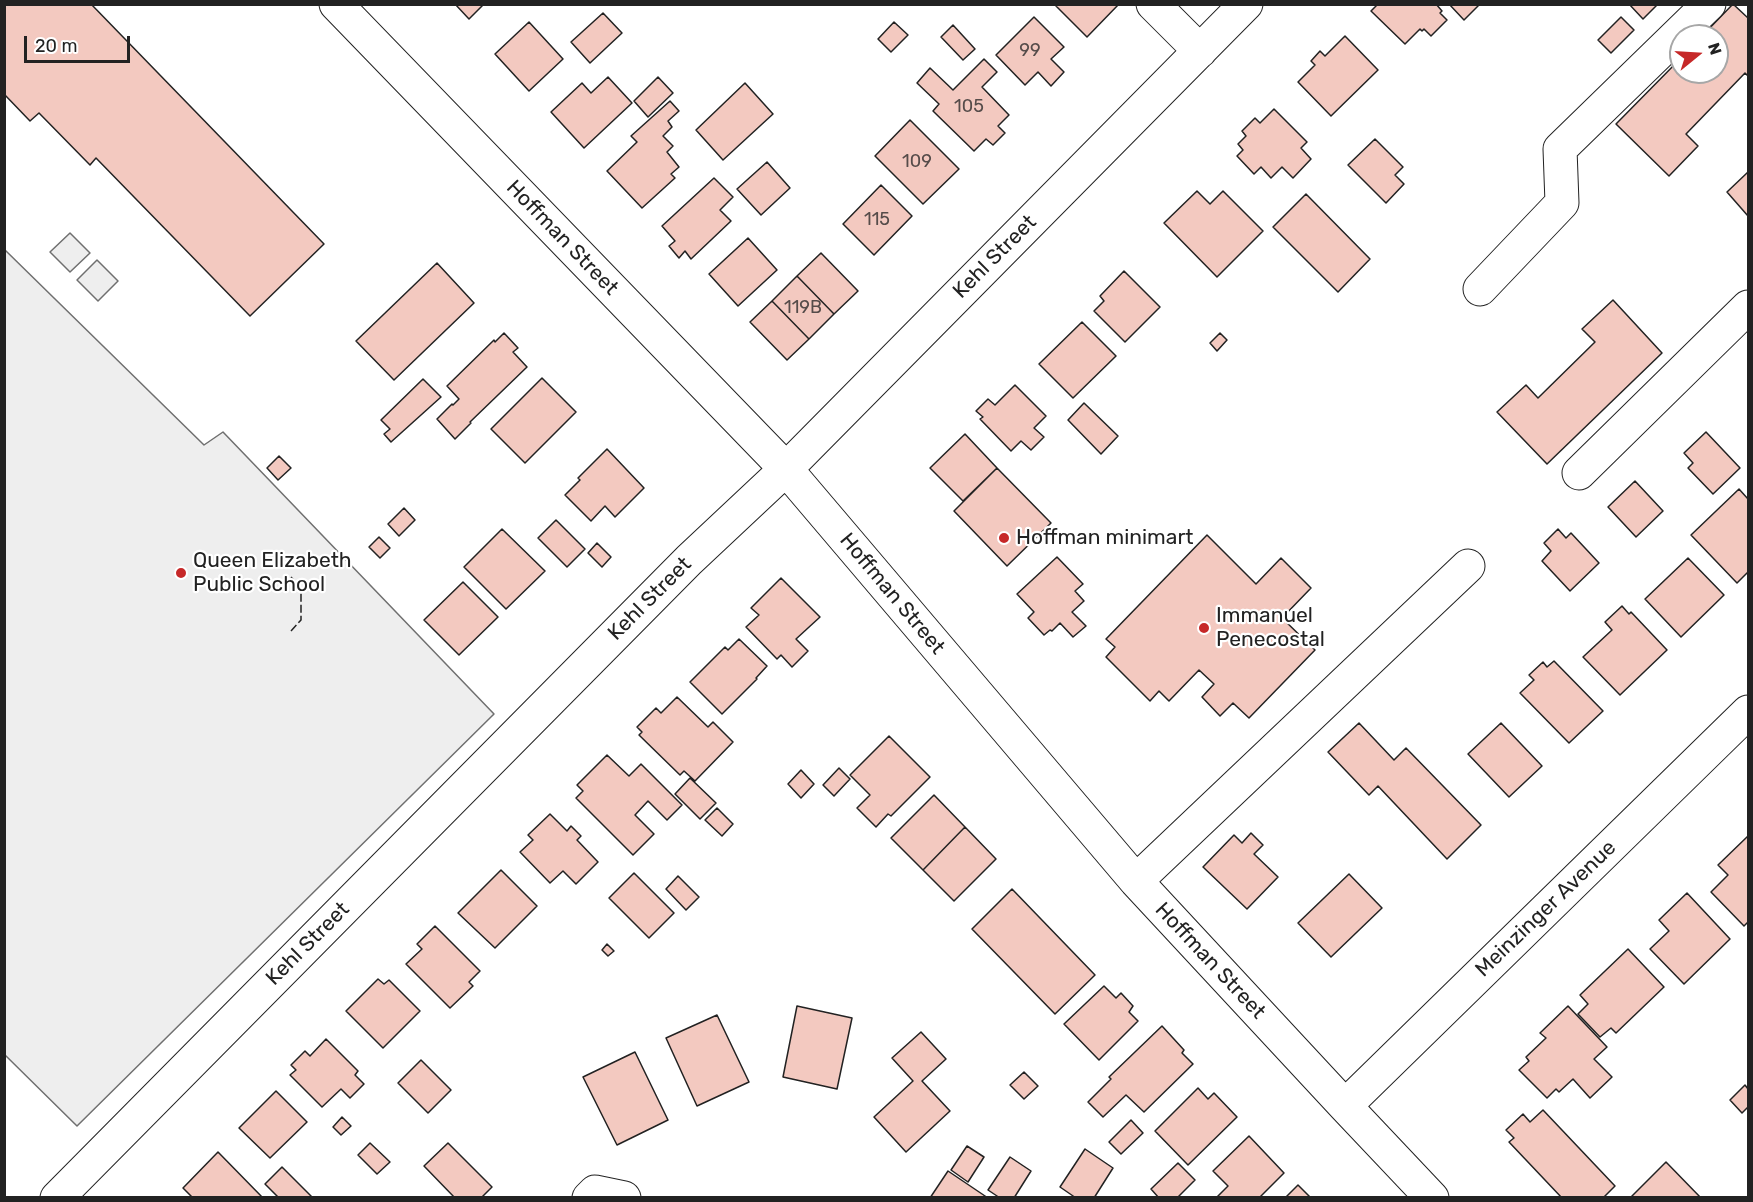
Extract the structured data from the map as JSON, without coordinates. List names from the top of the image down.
{
  "streets": {
    "street": ["Hoffman Street", "Kehl Street", "Meinzinger Avenue"]
  },
  "crossings": [
    ["Hoffman Street", "Kehl Street"],
    ["Hoffman Street", "Meinzinger Avenue"]
  ],
  "places": ["Hoffman minimart", "Queen Elizabeth Public School", "Immanuel Penecostal"],
  "house_numbers": [
    "99",
    "105",
    "109",
    "115",
    "119B"
  ],
  "scale_bar": "20 m",
  "north": "right"
}
